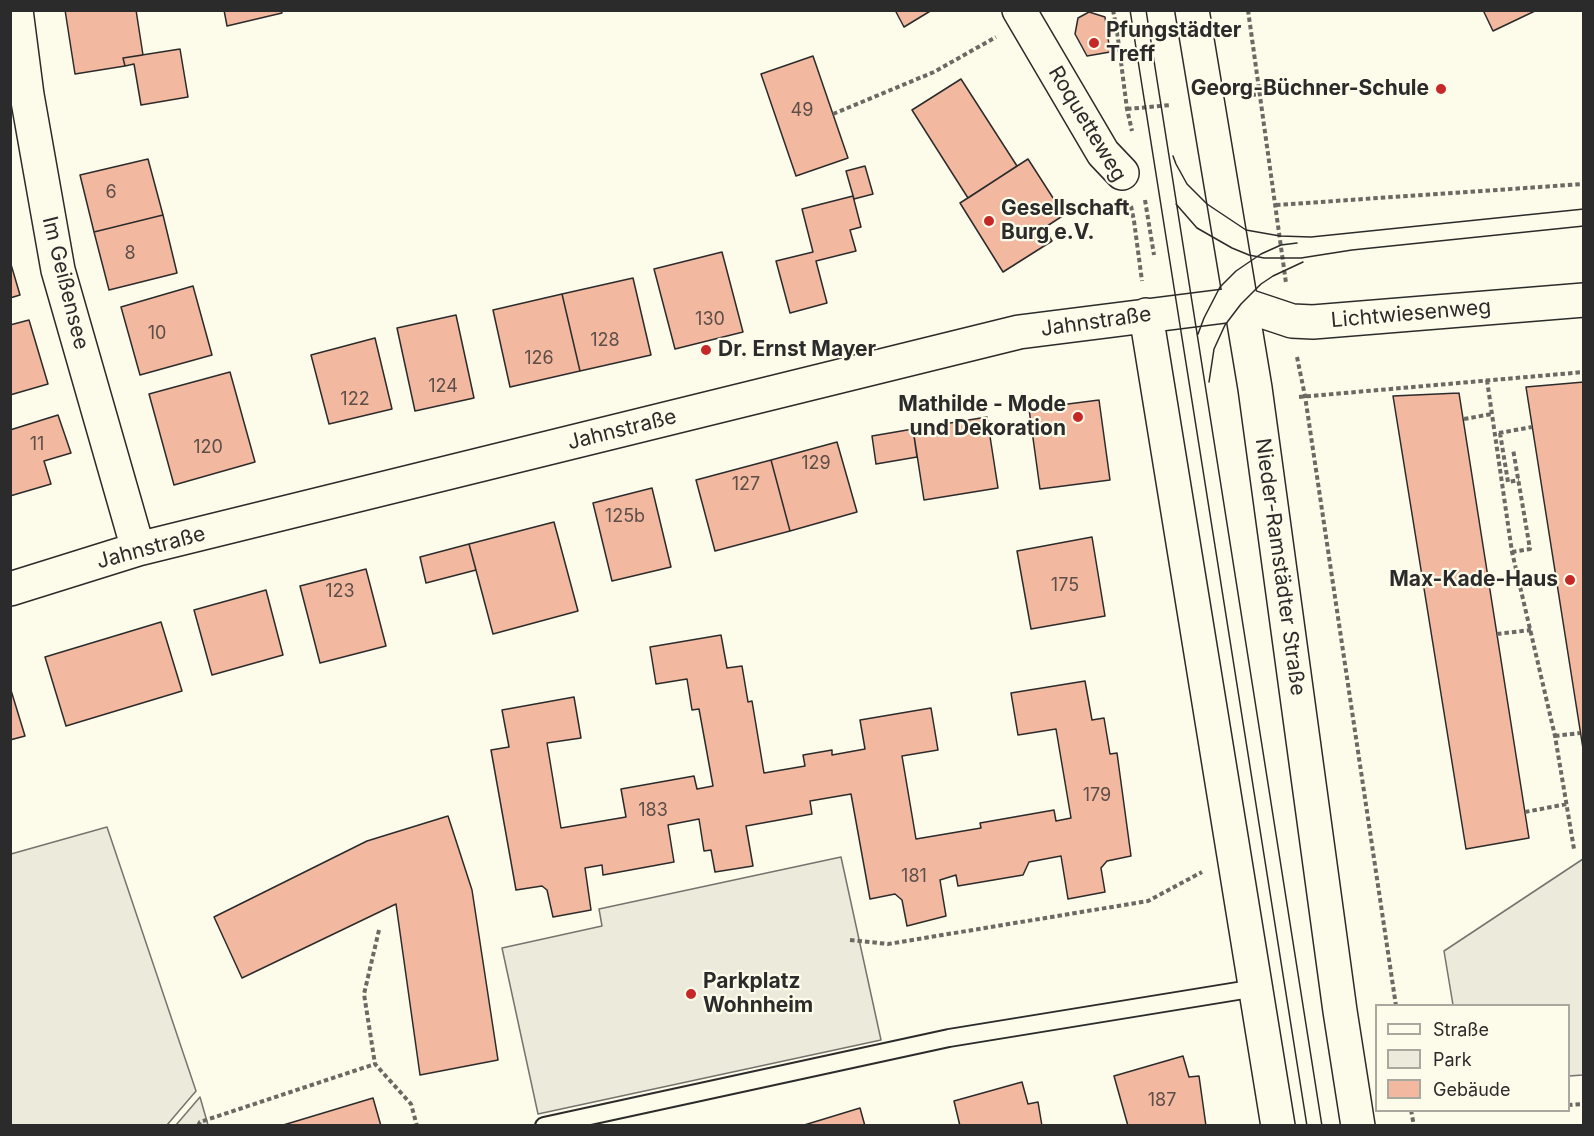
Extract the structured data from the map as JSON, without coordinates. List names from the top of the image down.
{
  "streets": {
    "street": [
      "Roquetteweg",
      "Im Geißensee",
      "Lichtwiesenweg",
      "Jahnstraße",
      "Nieder-Ramstädter Straße"
    ]
  },
  "crossings": [
    ["Roquetteweg", "Jahnstraße"],
    ["Im Geißensee", "Jahnstraße"],
    ["Lichtwiesenweg", "Jahnstraße"],
    ["Lichtwiesenweg", "Nieder-Ramstädter Straße"],
    ["Jahnstraße", "Nieder-Ramstädter Straße"]
  ],
  "places": [
    "Pfungstädter Treff",
    "Georg-Büchner-Schule",
    "Gesellschaft Burg e.V.",
    "Dr. Ernst Mayer",
    "Mathilde - Mode und Dekoration",
    "Max-Kade-Haus",
    "Parkplatz Wohnheim"
  ],
  "house_numbers": [
    "49",
    "6",
    "8",
    "130",
    "10",
    "128",
    "126",
    "124",
    "122",
    "11",
    "120",
    "129",
    "127",
    "125b",
    "175",
    "123",
    "179",
    "183",
    "181",
    "187"
  ],
  "legend": ["Straße", "Park", "Gebäude"]
}
